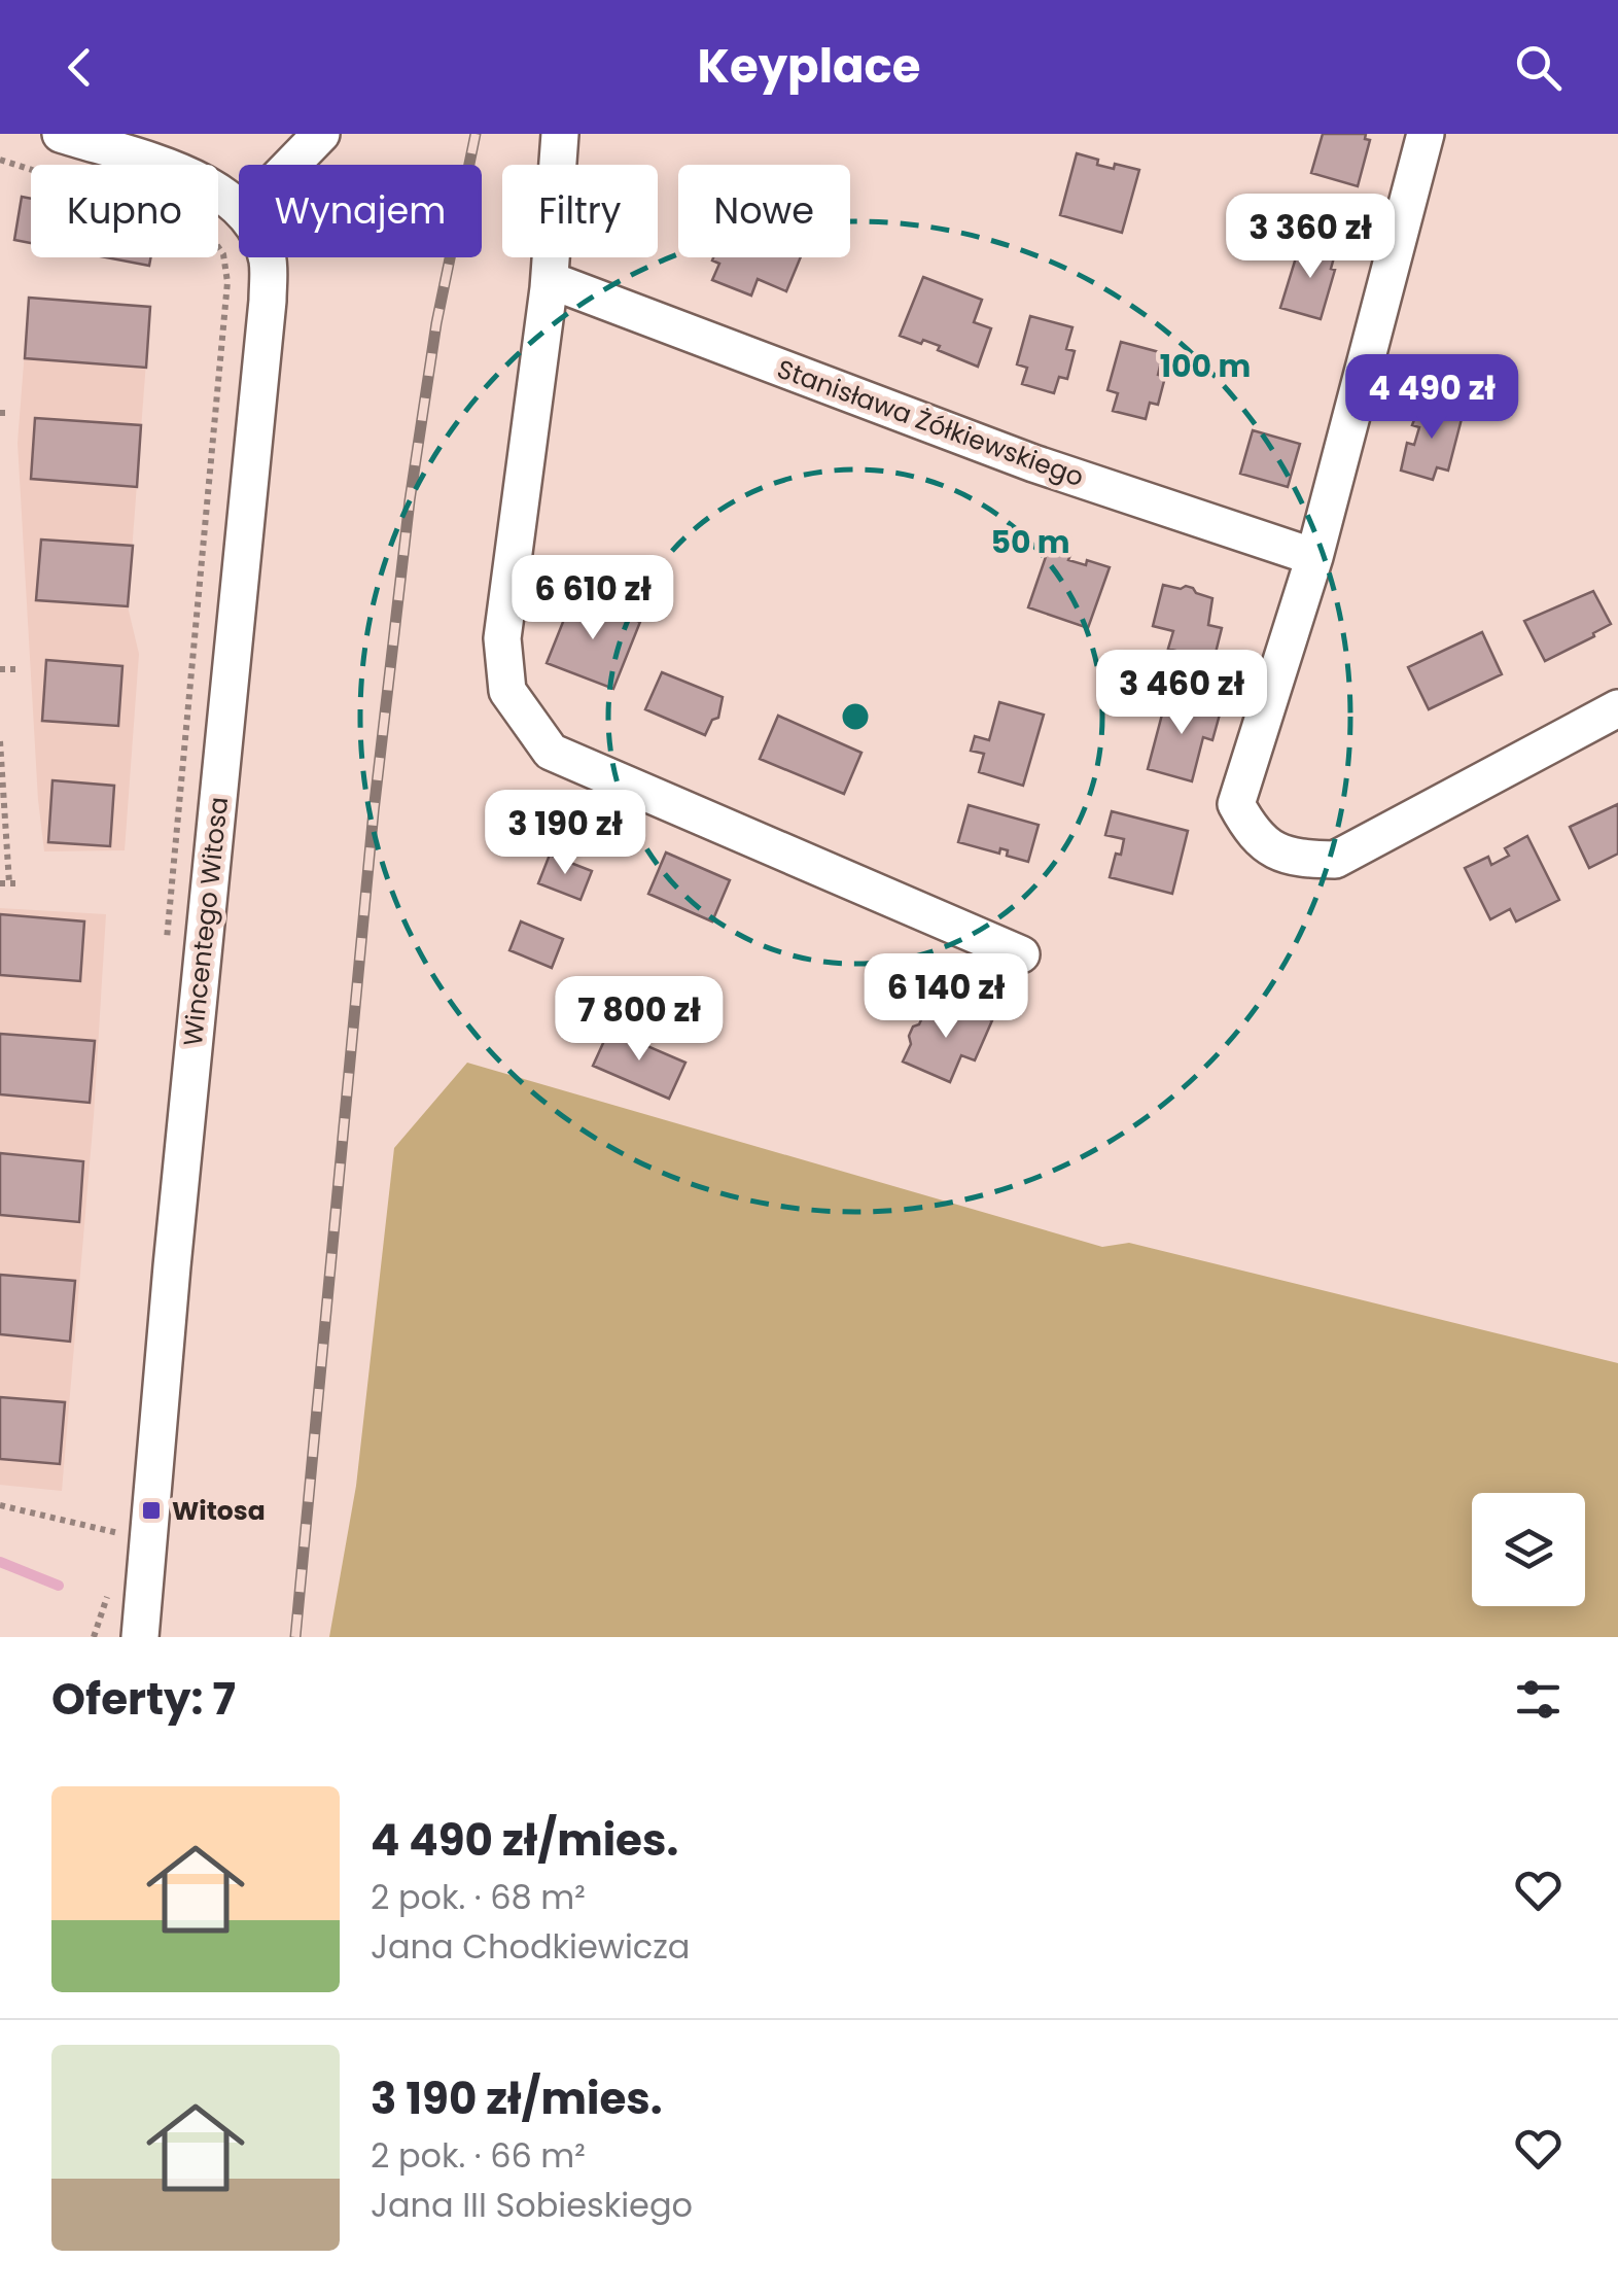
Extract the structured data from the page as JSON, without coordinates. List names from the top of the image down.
{
  "streets": {
    "street": ["Stanisława Żółkiewskiego", "Wincentego Witosa"]
  },
  "places": {
    "transit": ["Witosa"]
  },
  "page": {
    "header": "Keyplace",
    "chip": [
      "Kupno",
      "Wynajem",
      "Filtry",
      "Nowe"
    ],
    "price": [
      "3 360 zł",
      "4 490 zł",
      "6 610 zł",
      "3 460 zł",
      "3 190 zł",
      "6 140 zł",
      "7 800 zł"
    ],
    "heading": "Oferty: 7",
    "list": [
      {
        "name": "4 490 zł/mies.",
        "note": "2 pok. · 68 m² · Jana Chodkiewicza"
      },
      {
        "name": "3 190 zł/mies.",
        "note": "2 pok. · 66 m² · Jana III Sobieskiego"
      }
    ]
  },
  "rings": ["100 m", "50 m"]
}
